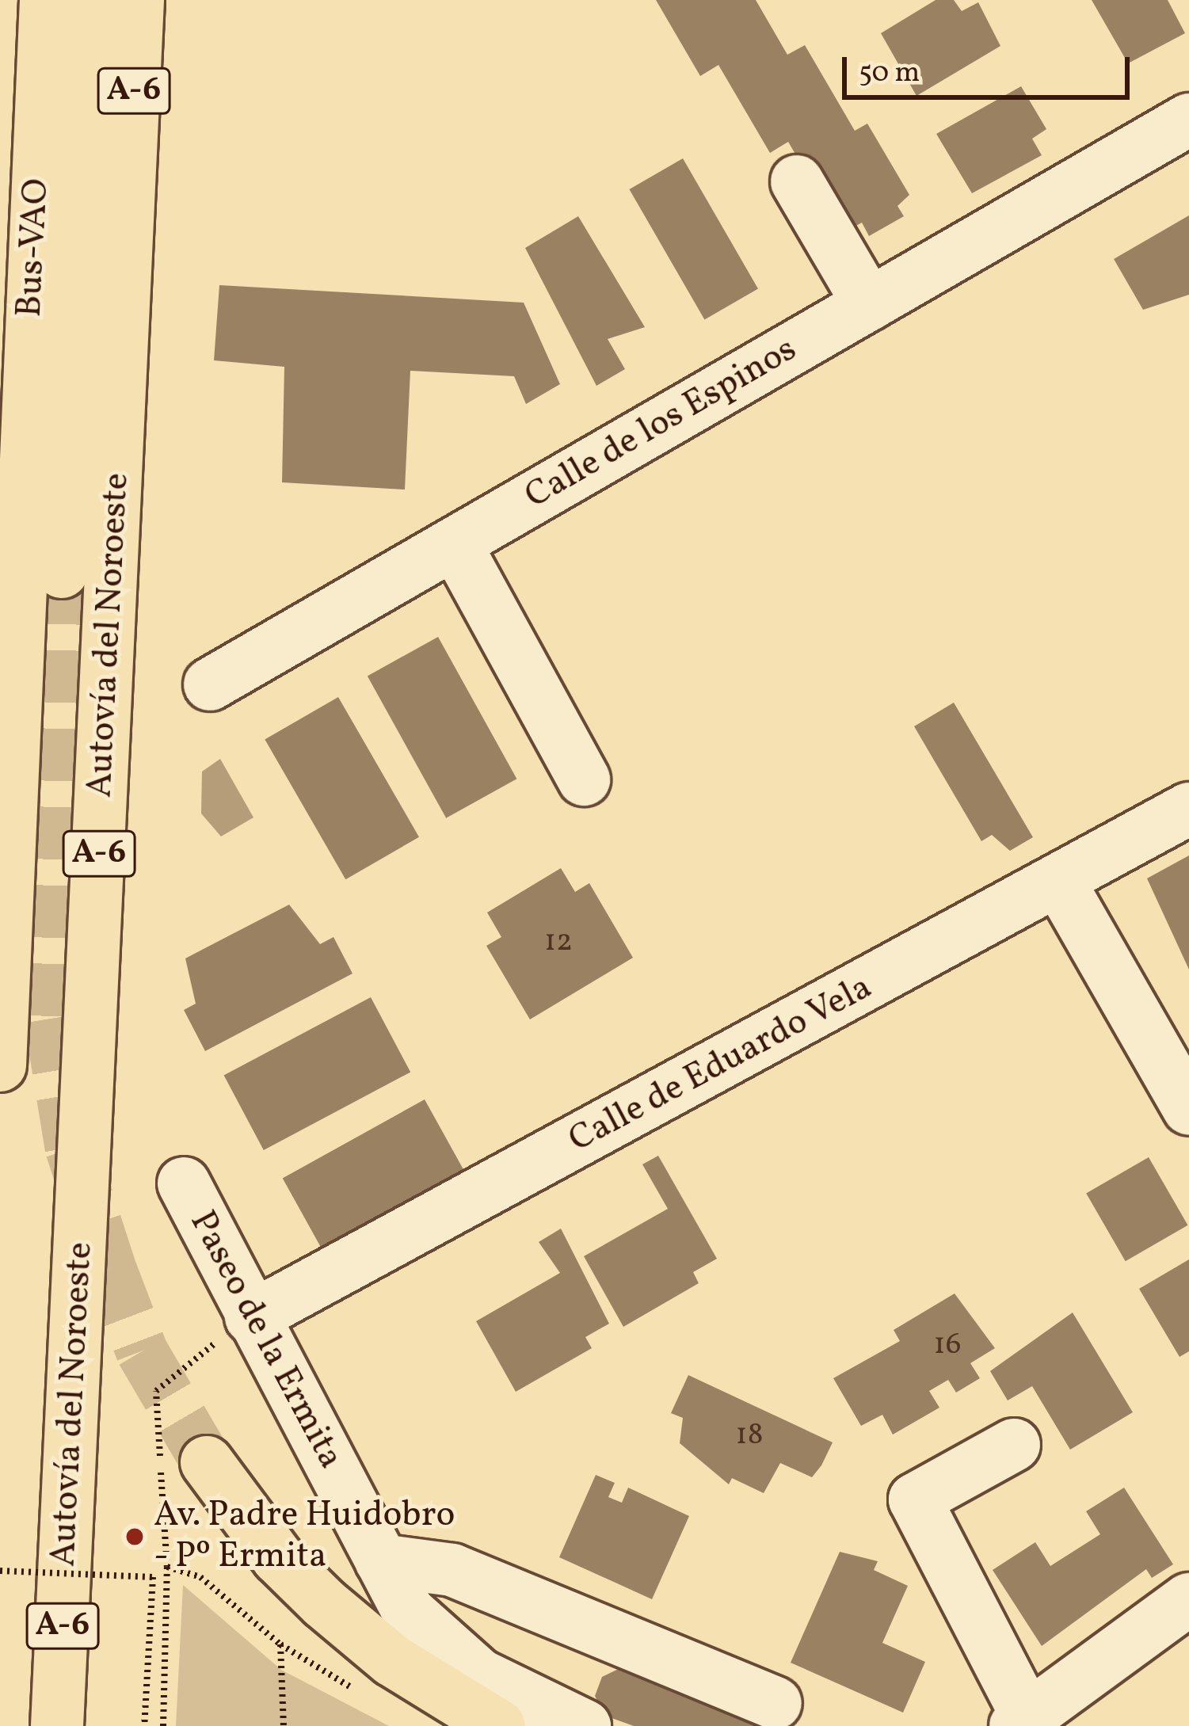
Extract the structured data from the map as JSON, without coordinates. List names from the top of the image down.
{
  "streets": {
    "highway": ["A-6", "Bus-VAO", "Autovía del Noroeste"],
    "street": ["Calle de los Espinos", "Calle de Eduardo Vela", "Paseo de la Ermita"]
  },
  "crossings": [
    ["Calle de Eduardo Vela", "Paseo de la Ermita"]
  ],
  "places": ["Av. Padre Huidobro - Pº Ermita"],
  "house_numbers": ["12", "16", "18"],
  "scale_bar": "50 m"
}
